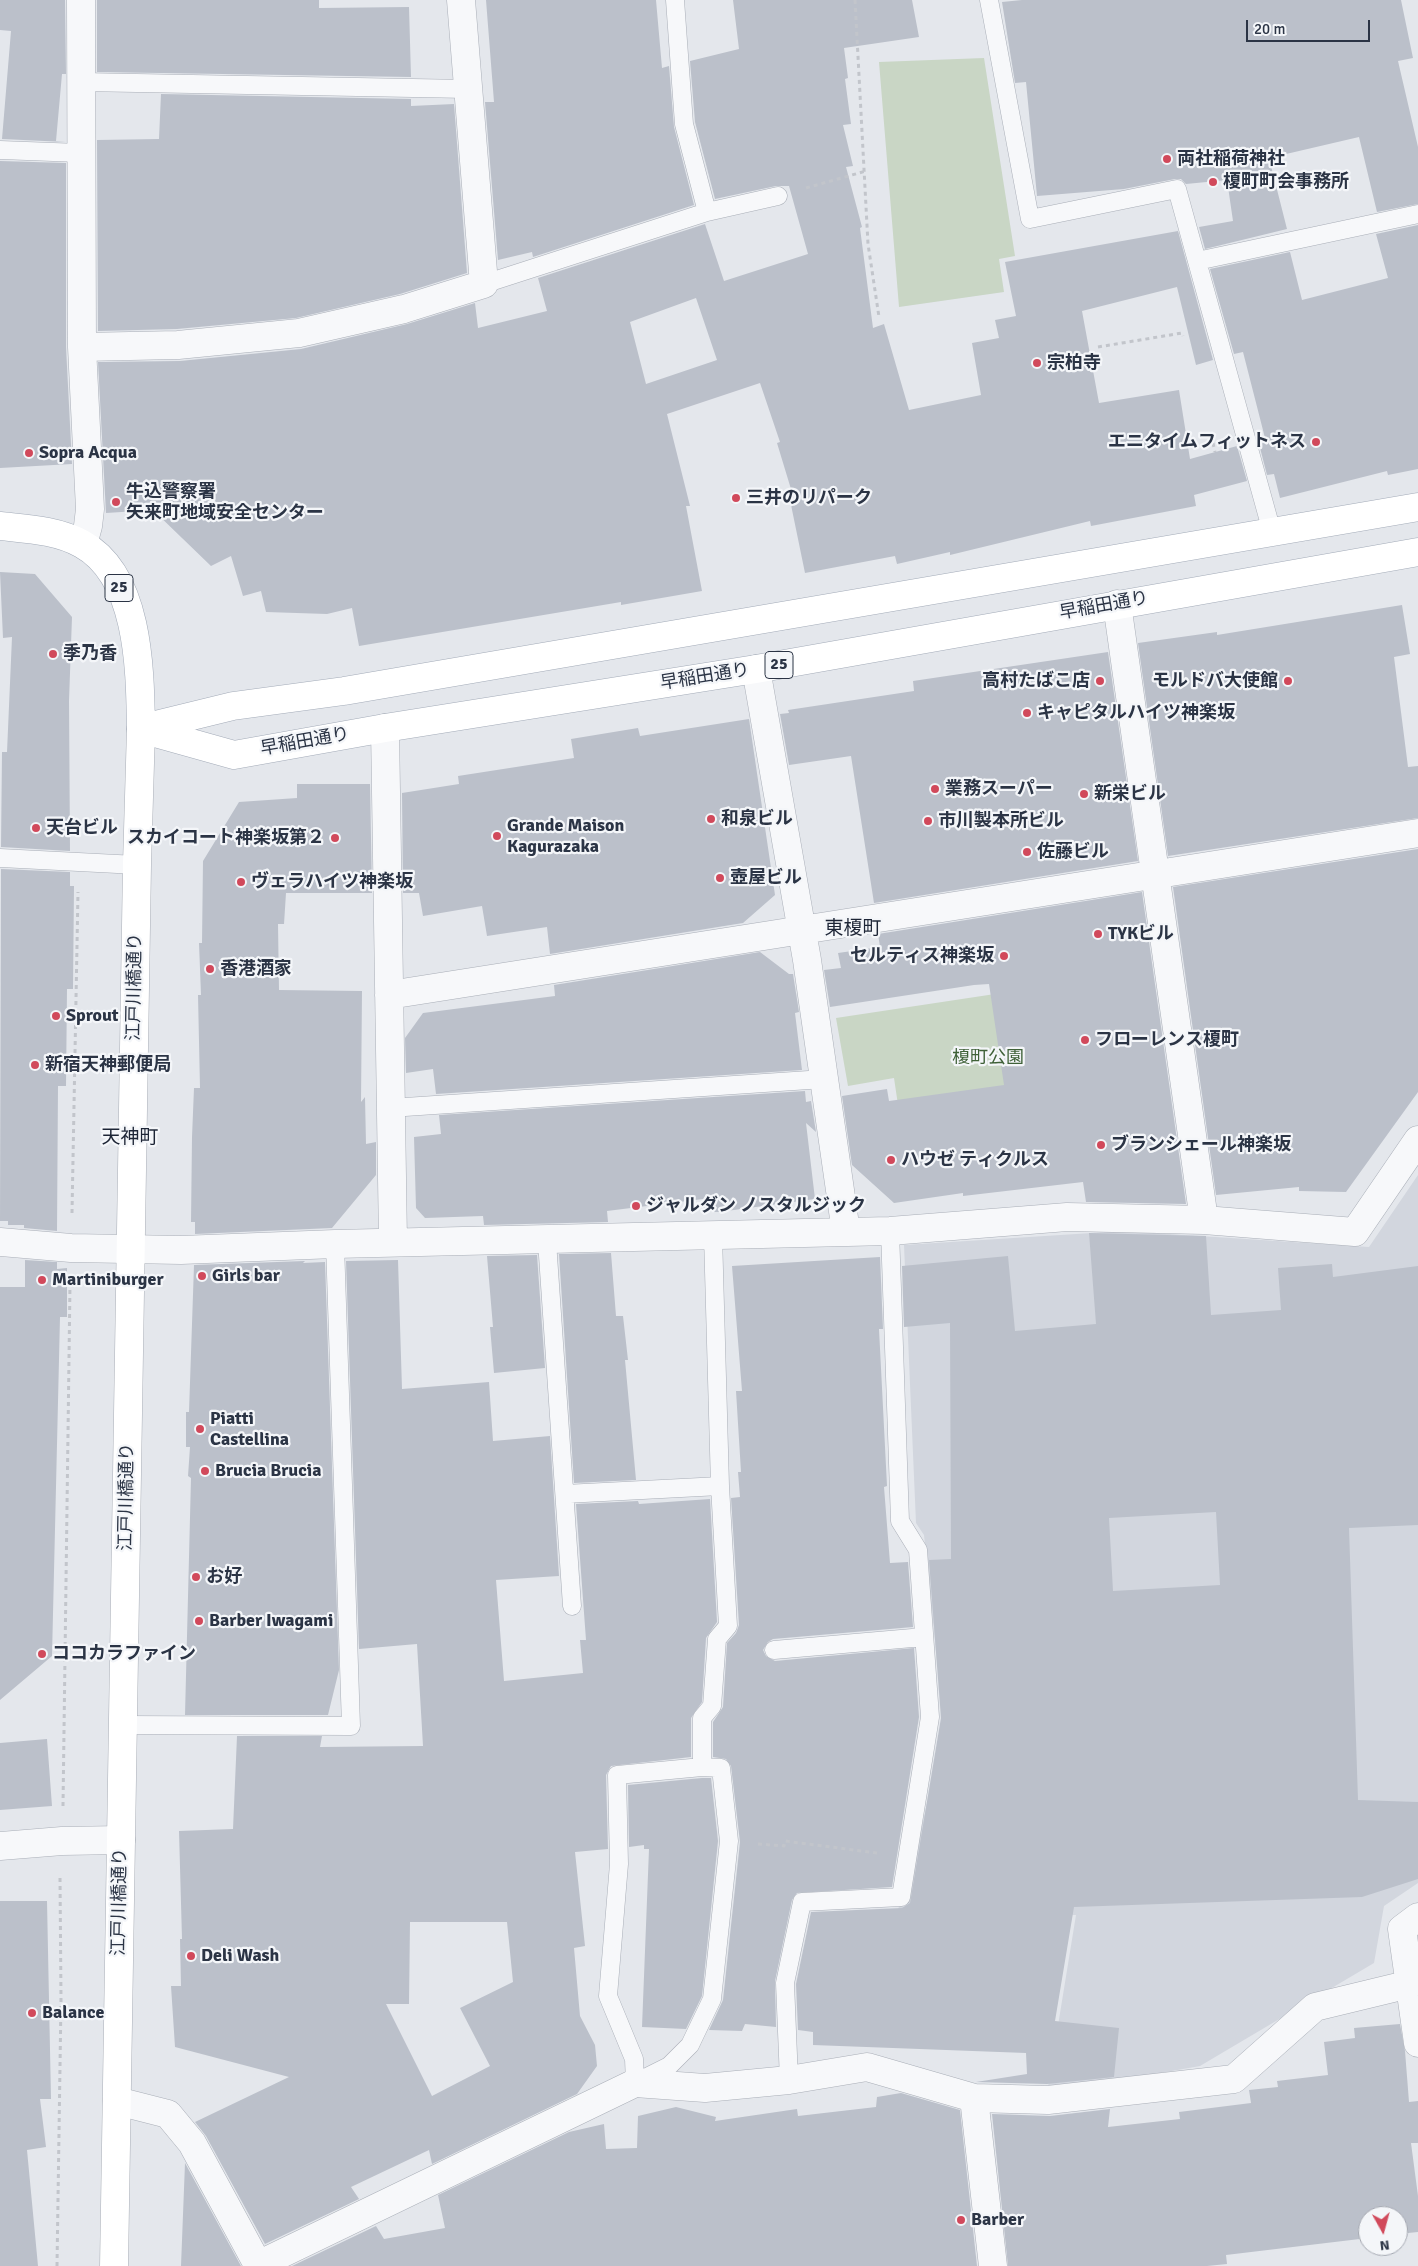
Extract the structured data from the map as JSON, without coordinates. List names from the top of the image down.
{
  "streets": {
    "main road": ["25", "早稲田通り", "江戸川橋通り"]
  },
  "crossings": [
    ["25", "早稲田通り"],
    ["25", "江戸川橋通り"],
    ["早稲田通り", "江戸川橋通り"]
  ],
  "districts": ["東榎町", "天神町"],
  "parks": ["榎町公園"],
  "places": [
    "両社稲荷神社",
    "榎町町会事務所",
    "宗柏寺",
    "エニタイムフィットネス",
    "Sopra Acqua",
    "三井のリパーク",
    "牛込警察署 矢来町地域安全センター",
    "季乃香",
    "高村たばこ店",
    "モルドバ大使館",
    "キャピタルハイツ神楽坂",
    "業務スーパー",
    "新栄ビル",
    "和泉ビル",
    "市川製本所ビル",
    "天台ビル",
    "Grande Maison Kagurazaka",
    "スカイコート神楽坂第２",
    "佐藤ビル",
    "壺屋ビル",
    "ヴェラハイツ神楽坂",
    "TYKビル",
    "セルティス神楽坂",
    "香港酒家",
    "Sprout",
    "フローレンス榎町",
    "新宿天神郵便局",
    "ブランシェール神楽坂",
    "ハウゼ ティクルス",
    "ジャルダン ノスタルジック",
    "Girls bar",
    "Martiniburger",
    "Piatti Castellina",
    "Brucia Brucia",
    "お好",
    "Barber Iwagami",
    "ココカラファイン",
    "Deli Wash",
    "Balance",
    "Barber"
  ],
  "scale_bar": "20 m",
  "north": "bottom"
}
